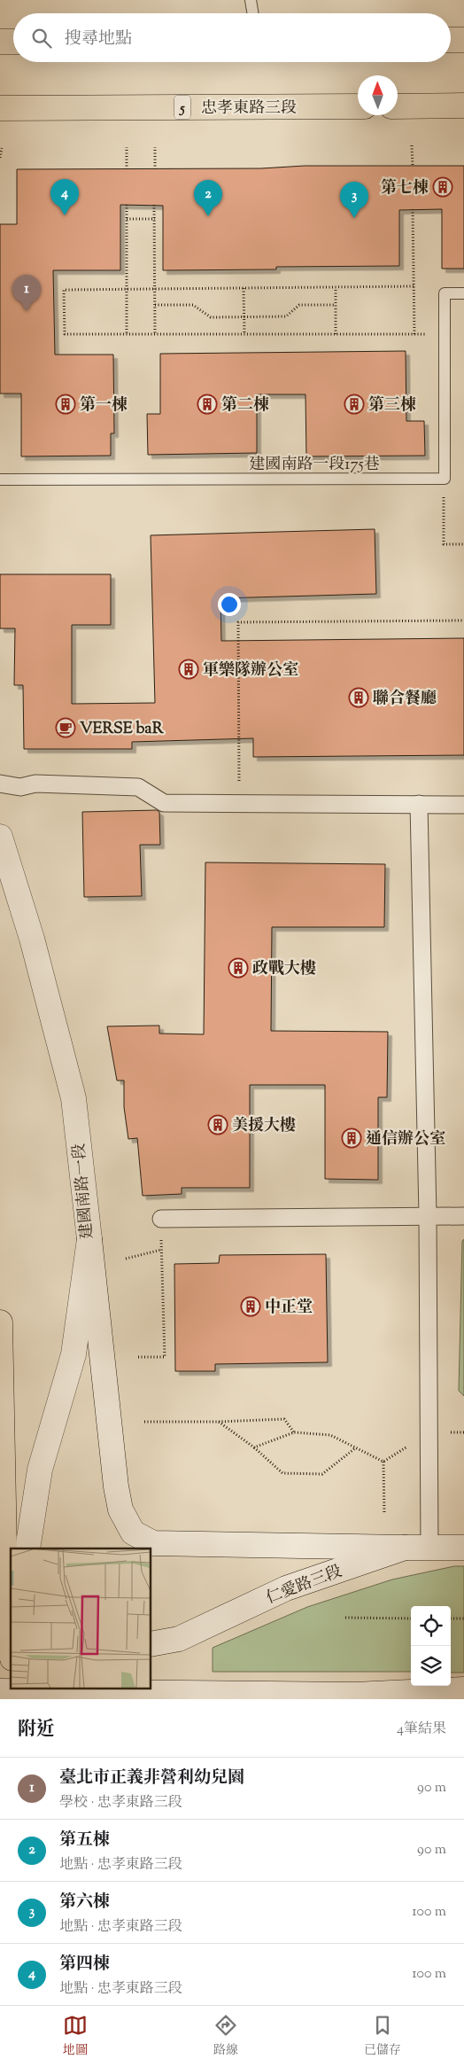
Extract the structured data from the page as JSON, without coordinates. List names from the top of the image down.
{
  "streets": {
    "main road": [
      "5",
      "忠孝東路三段",
      "建國南路一段",
      "仁愛路三段"
    ],
    "lane": ["建國南路一段175巷"]
  },
  "places": {
    "building": [
      "第七棟",
      "第一棟",
      "第二棟",
      "第三棟",
      "軍樂隊辦公室",
      "聯合餐廳",
      "政戰大樓",
      "美援大樓",
      "通信辦公室",
      "中正堂"
    ],
    "cafe": ["VERSE baR"]
  },
  "north": "top",
  "page": {
    "search": "搜尋地點",
    "pins": [
      "4",
      "2",
      "3",
      "1"
    ],
    "heading": ["附近", "4筆結果"],
    "list": [
      {
        "mark": "1",
        "name": "臺北市正義非營利幼兒園",
        "note": "學校 · 忠孝東路三段",
        "value": "90 m"
      },
      {
        "mark": "2",
        "name": "第五棟",
        "note": "地點 · 忠孝東路三段",
        "value": "90 m"
      },
      {
        "mark": "3",
        "name": "第六棟",
        "note": "地點 · 忠孝東路三段",
        "value": "100 m"
      },
      {
        "mark": "4",
        "name": "第四棟",
        "note": "地點 · 忠孝東路三段",
        "value": "100 m"
      }
    ],
    "nav": ["地圖", "路線", "已儲存"]
  }
}
